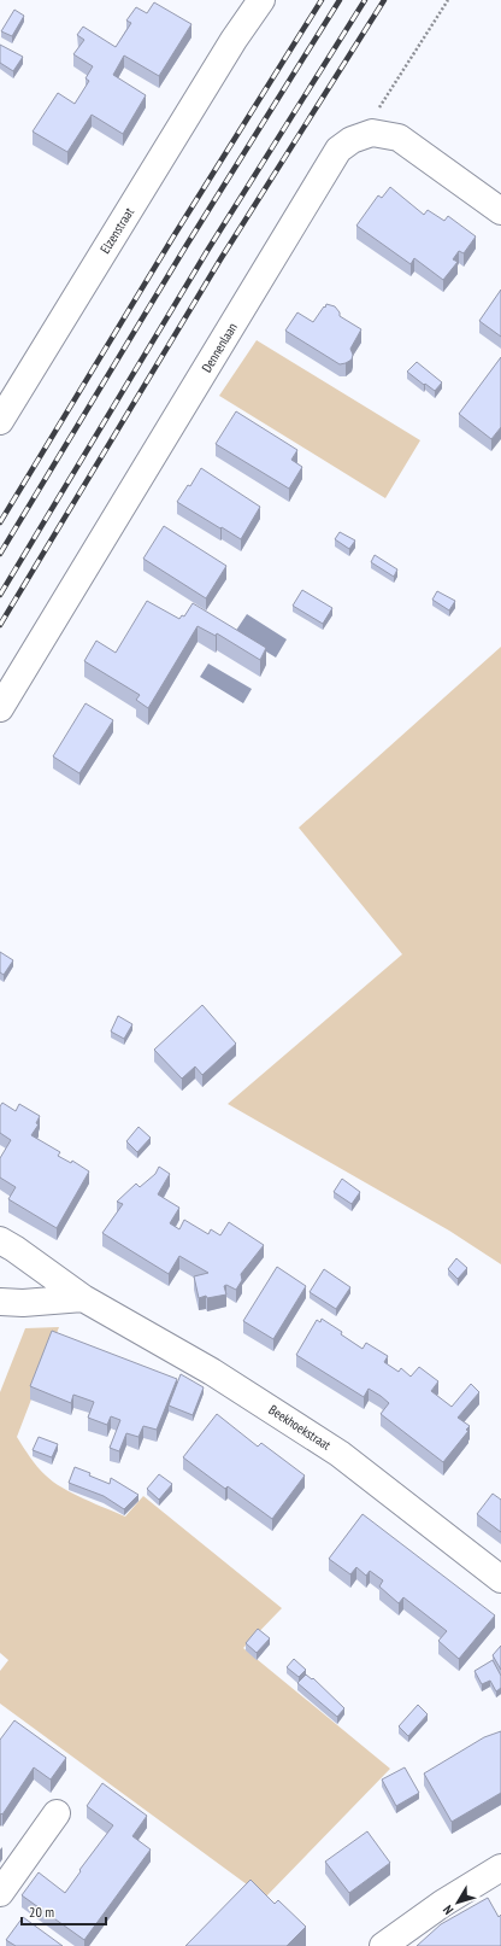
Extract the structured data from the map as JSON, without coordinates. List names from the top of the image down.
{
  "streets": {
    "street": ["Elzenstraat", "Dennenlaan", "Beekhoekstraat"]
  },
  "scale_bar": "20 m",
  "north": "bottom left"
}
